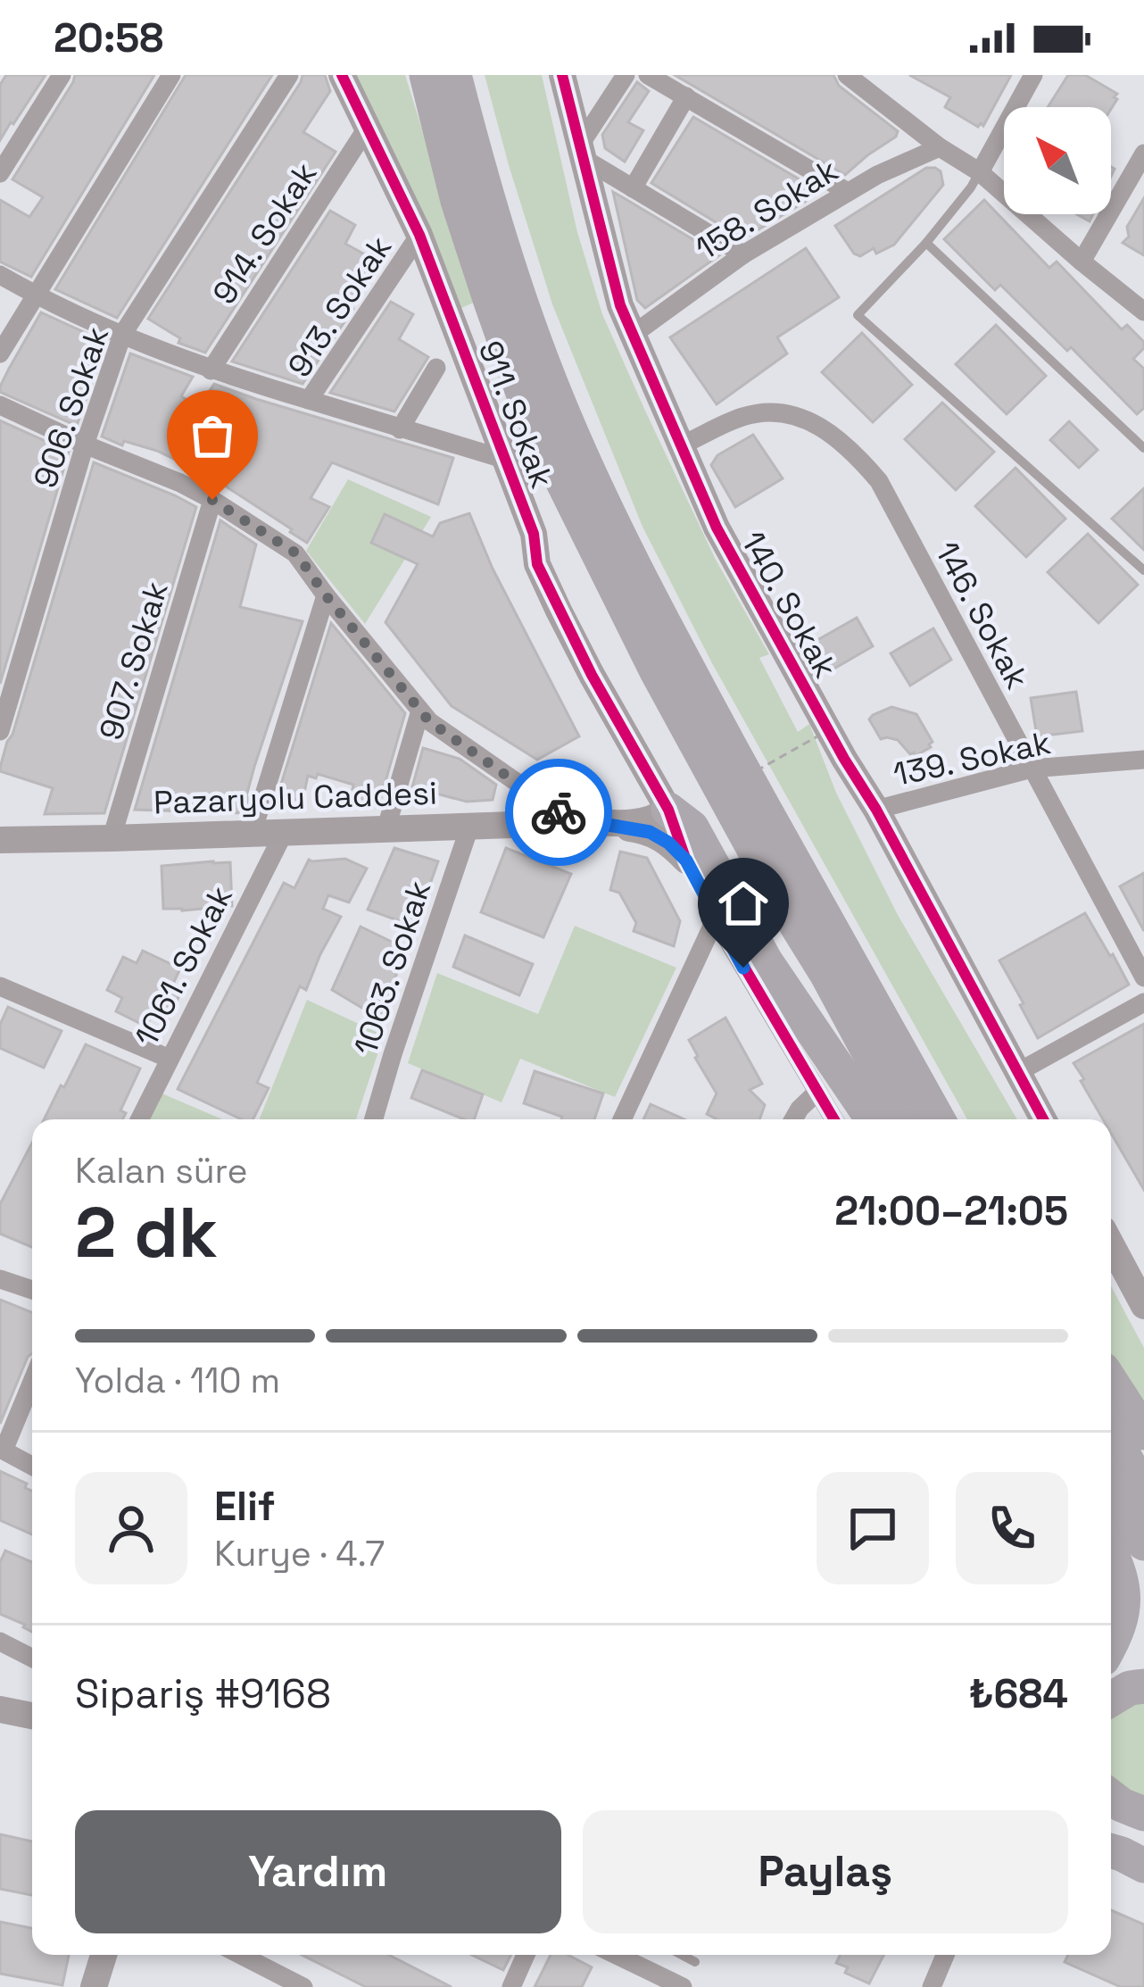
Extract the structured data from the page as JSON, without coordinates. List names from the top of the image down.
{
  "streets": {
    "street": [
      "158. Sokak",
      "914. Sokak",
      "913. Sokak",
      "906. Sokak",
      "911. Sokak",
      "140. Sokak",
      "146. Sokak",
      "907. Sokak",
      "139. Sokak",
      "Pazaryolu Caddesi",
      "1061. Sokak",
      "1063. Sokak"
    ]
  },
  "crossings": [
    ["158. Sokak", "140. Sokak"],
    ["914. Sokak", "911. Sokak"],
    ["913. Sokak", "911. Sokak"],
    ["140. Sokak", "146. Sokak"],
    ["140. Sokak", "139. Sokak"],
    ["146. Sokak", "139. Sokak"],
    ["907. Sokak", "Pazaryolu Caddesi"],
    ["Pazaryolu Caddesi", "1061. Sokak"],
    ["Pazaryolu Caddesi", "1063. Sokak"]
  ],
  "north": "top left",
  "page": {
    "status": "20:58",
    "heading": ["2 dk", "Kalan süre", "21:00–21:05"],
    "panel": [
      "Elif",
      "Kurye · 4.7",
      "Sipariş #9168",
      "₺684"
    ],
    "bar": "Yolda · 110 m",
    "buttons": ["Yardım", "Paylaş"]
  }
}
